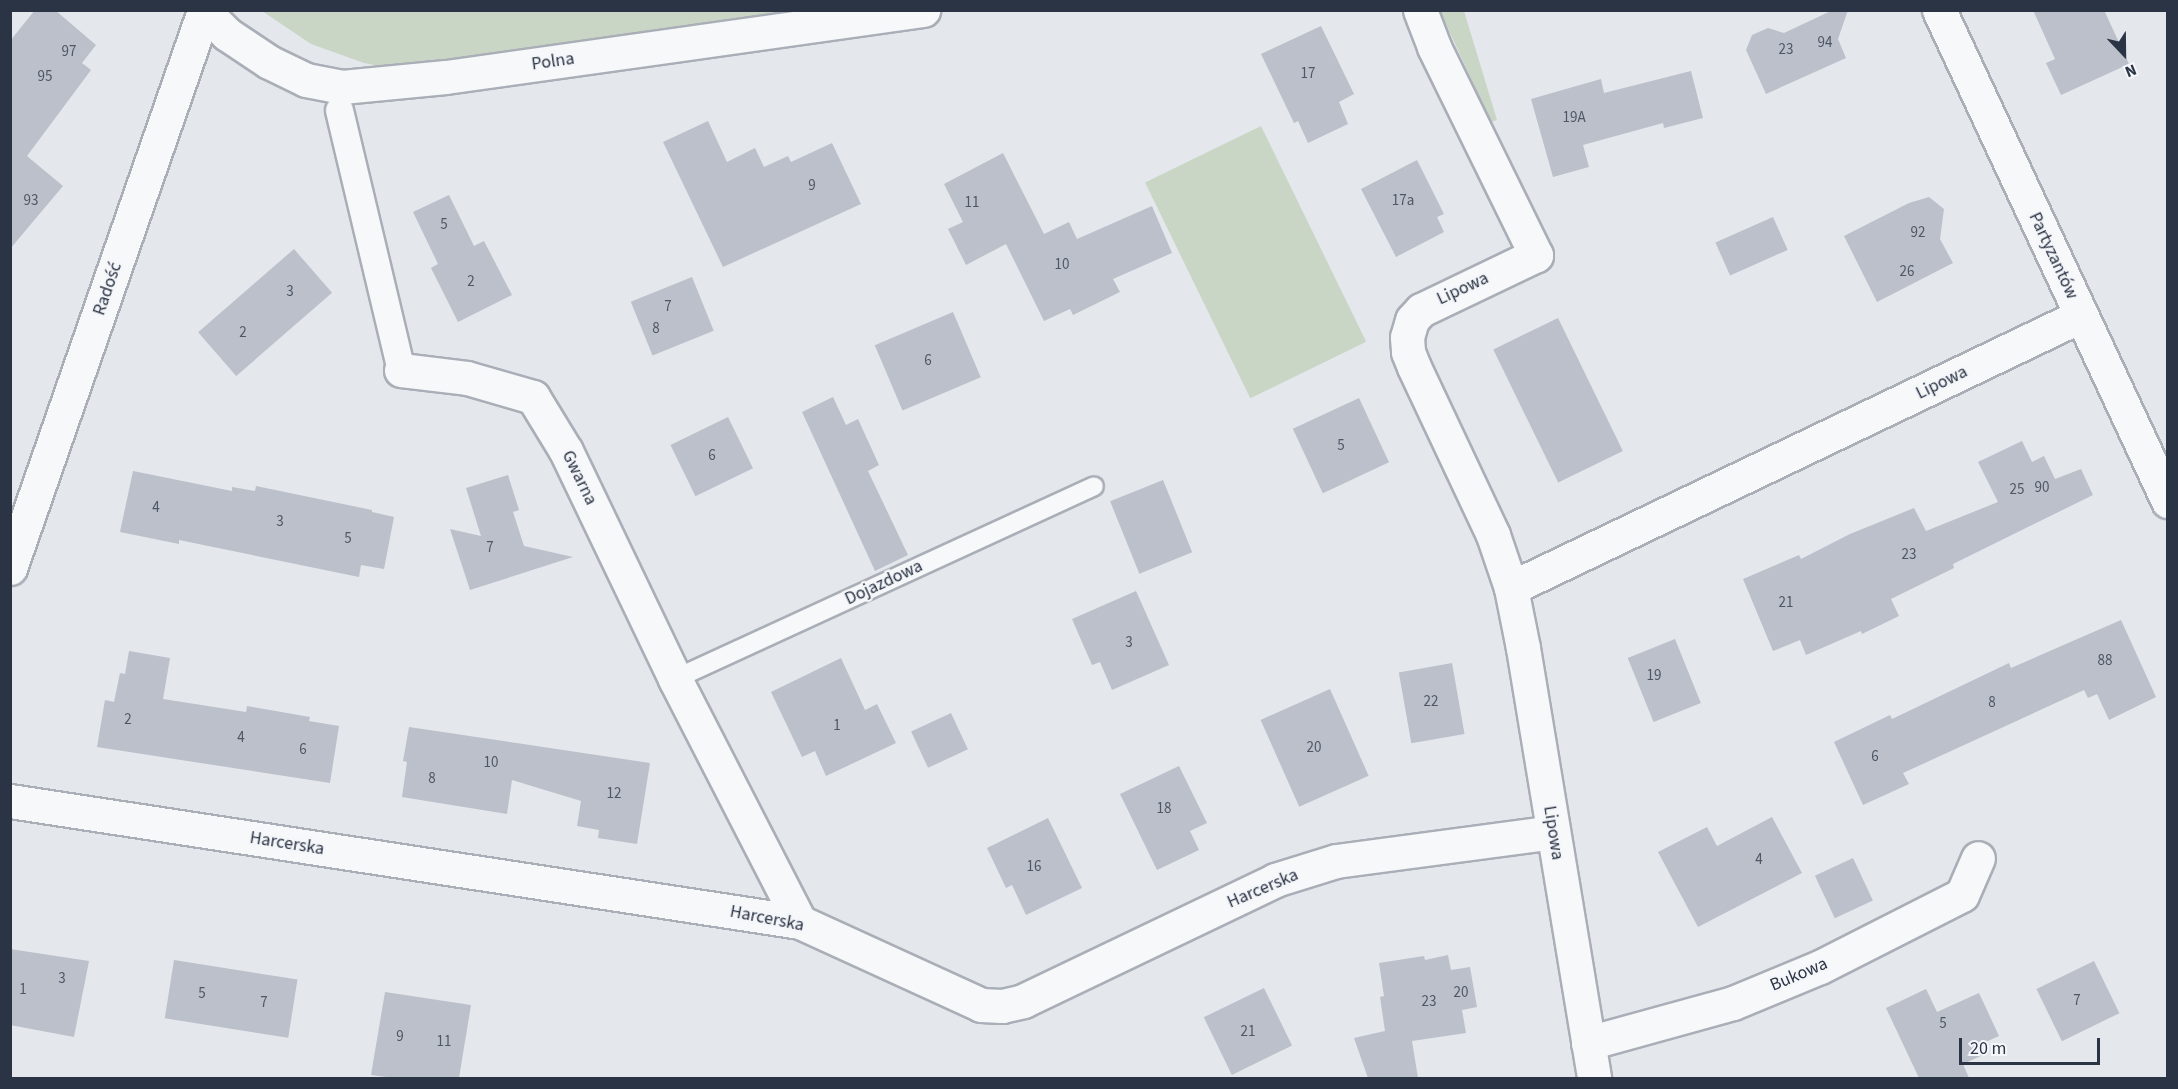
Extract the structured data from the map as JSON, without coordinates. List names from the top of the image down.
{
  "streets": {
    "street": [
      "Polna",
      "Partyzantów",
      "Radość",
      "Lipowa",
      "Gwarna",
      "Harcerska",
      "Bukowa"
    ],
    "lane": ["Dojazdowa"]
  },
  "crossings": [
    ["Polna", "Radość"],
    ["Partyzantów", "Lipowa"],
    ["Lipowa", "Harcerska"],
    ["Lipowa", "Bukowa"],
    ["Gwarna", "Dojazdowa"],
    ["Gwarna", "Harcerska"]
  ],
  "house_numbers": [
    "94",
    "23",
    "97",
    "17",
    "95",
    "19A",
    "9",
    "93",
    "17a",
    "11",
    "5",
    "92",
    "10",
    "26",
    "2",
    "3",
    "7",
    "8",
    "2",
    "6",
    "5",
    "6",
    "90",
    "25",
    "4",
    "3",
    "5",
    "7",
    "23",
    "21",
    "3",
    "88",
    "19",
    "22",
    "8",
    "2",
    "1",
    "4",
    "20",
    "6",
    "6",
    "10",
    "8",
    "12",
    "18",
    "4",
    "16",
    "3",
    "1",
    "20",
    "5",
    "7",
    "23",
    "7",
    "5",
    "21",
    "9",
    "11"
  ],
  "scale_bar": "20 m",
  "north": "bottom"
}
